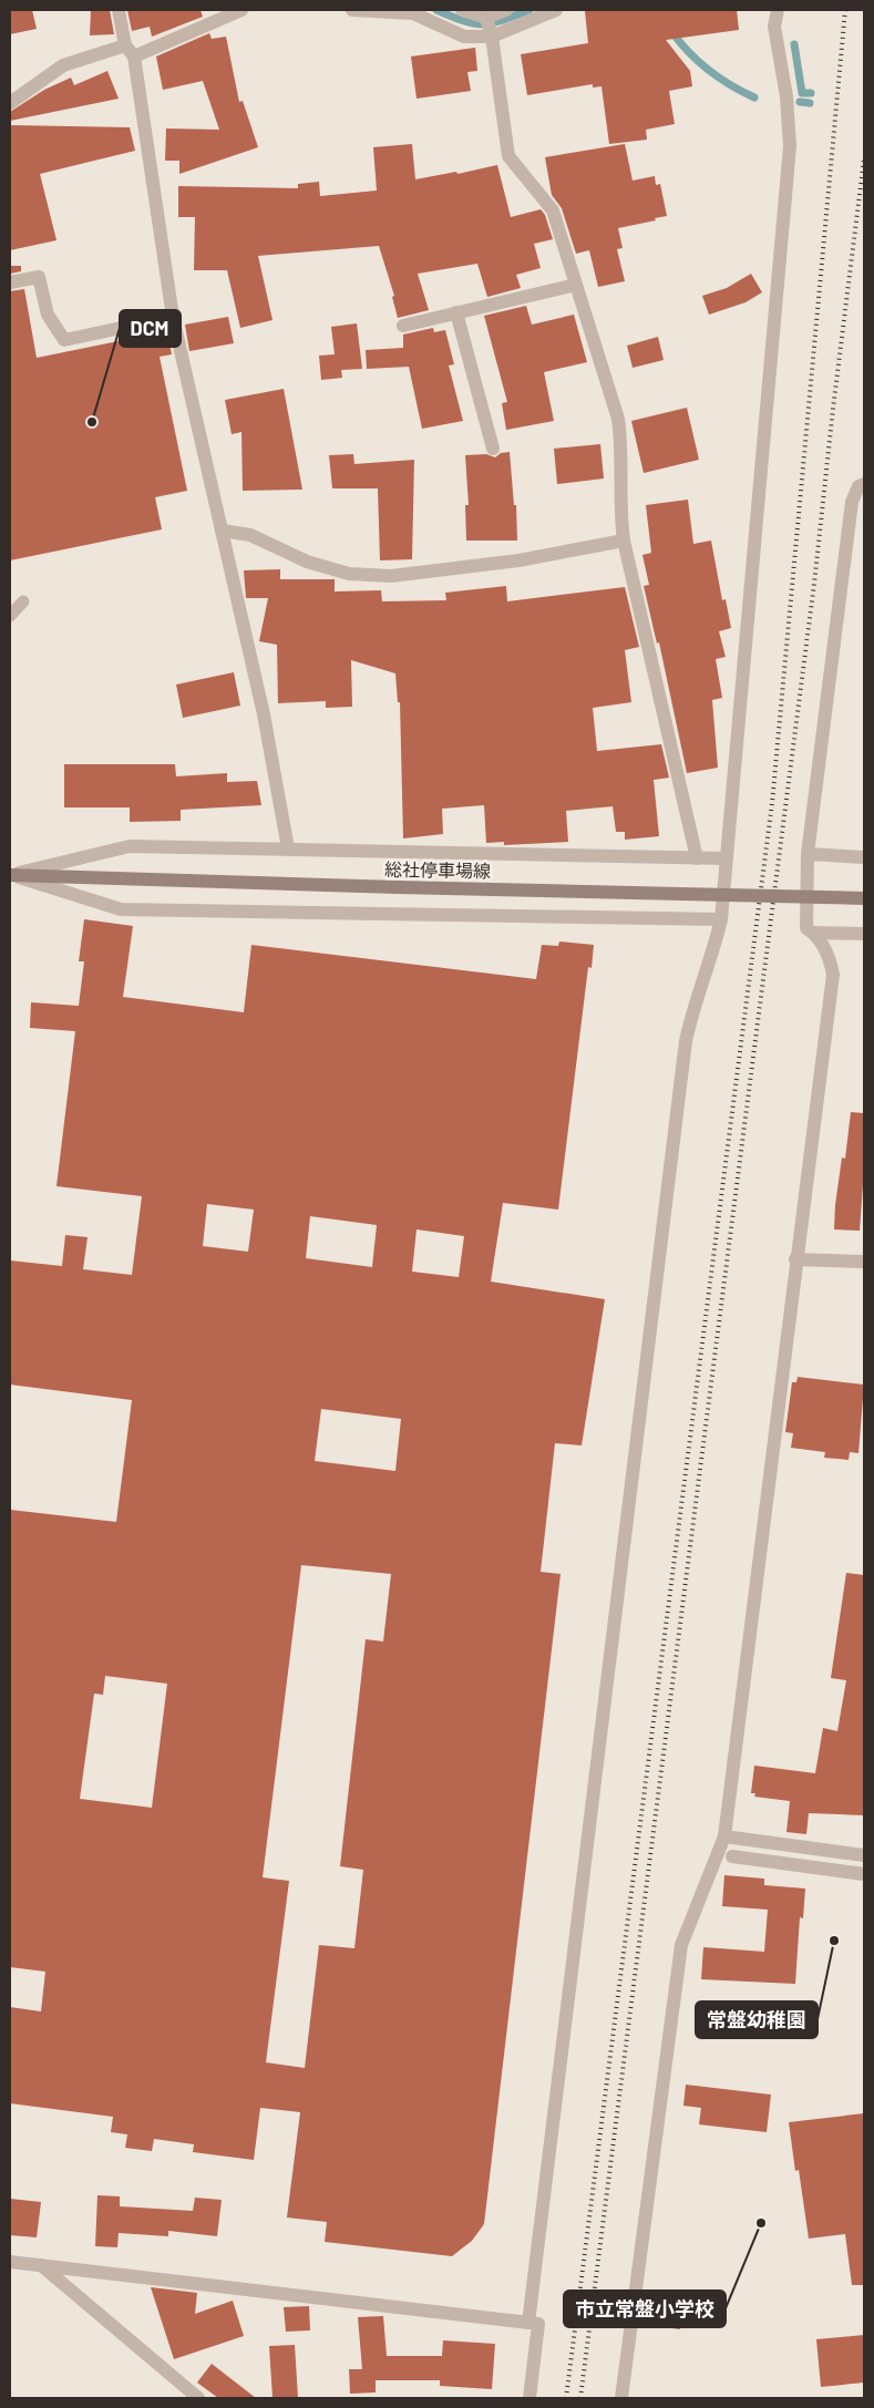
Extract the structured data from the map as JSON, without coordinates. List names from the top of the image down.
{
  "streets": {
    "main road": ["総社停車場線"]
  },
  "places": ["DCM", "常盤幼稚園", "市立常盤小学校"]
}
